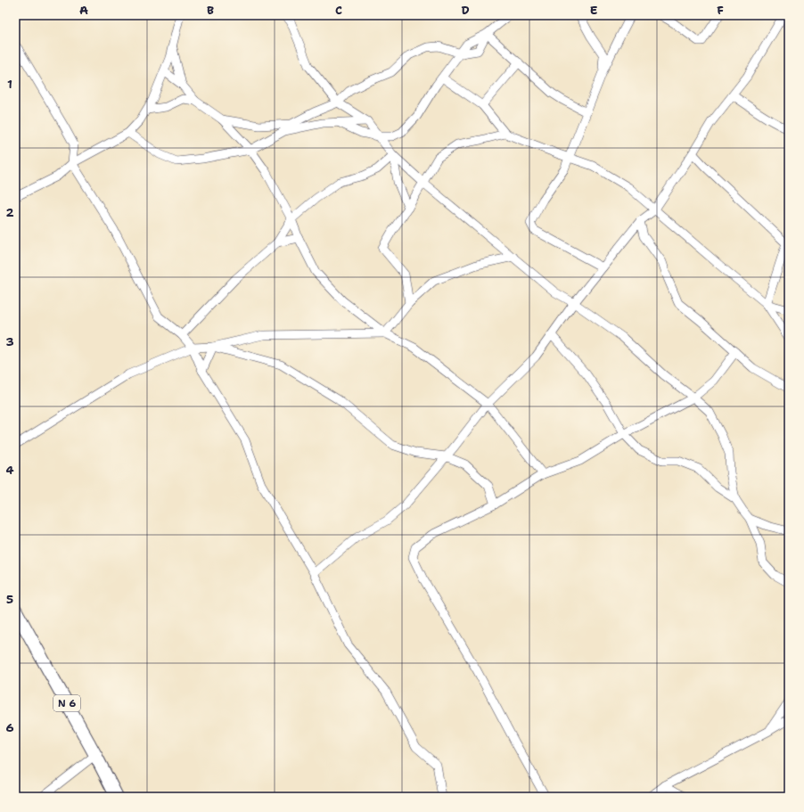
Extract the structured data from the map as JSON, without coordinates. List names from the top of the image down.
{
  "streets": {
    "main road": ["N 6"]
  },
  "grid": {
    "columns": [
      "A",
      "B",
      "C",
      "D",
      "E",
      "F"
    ],
    "rows": [
      "1",
      "2",
      "3",
      "4",
      "5",
      "6"
    ]
  }
}
